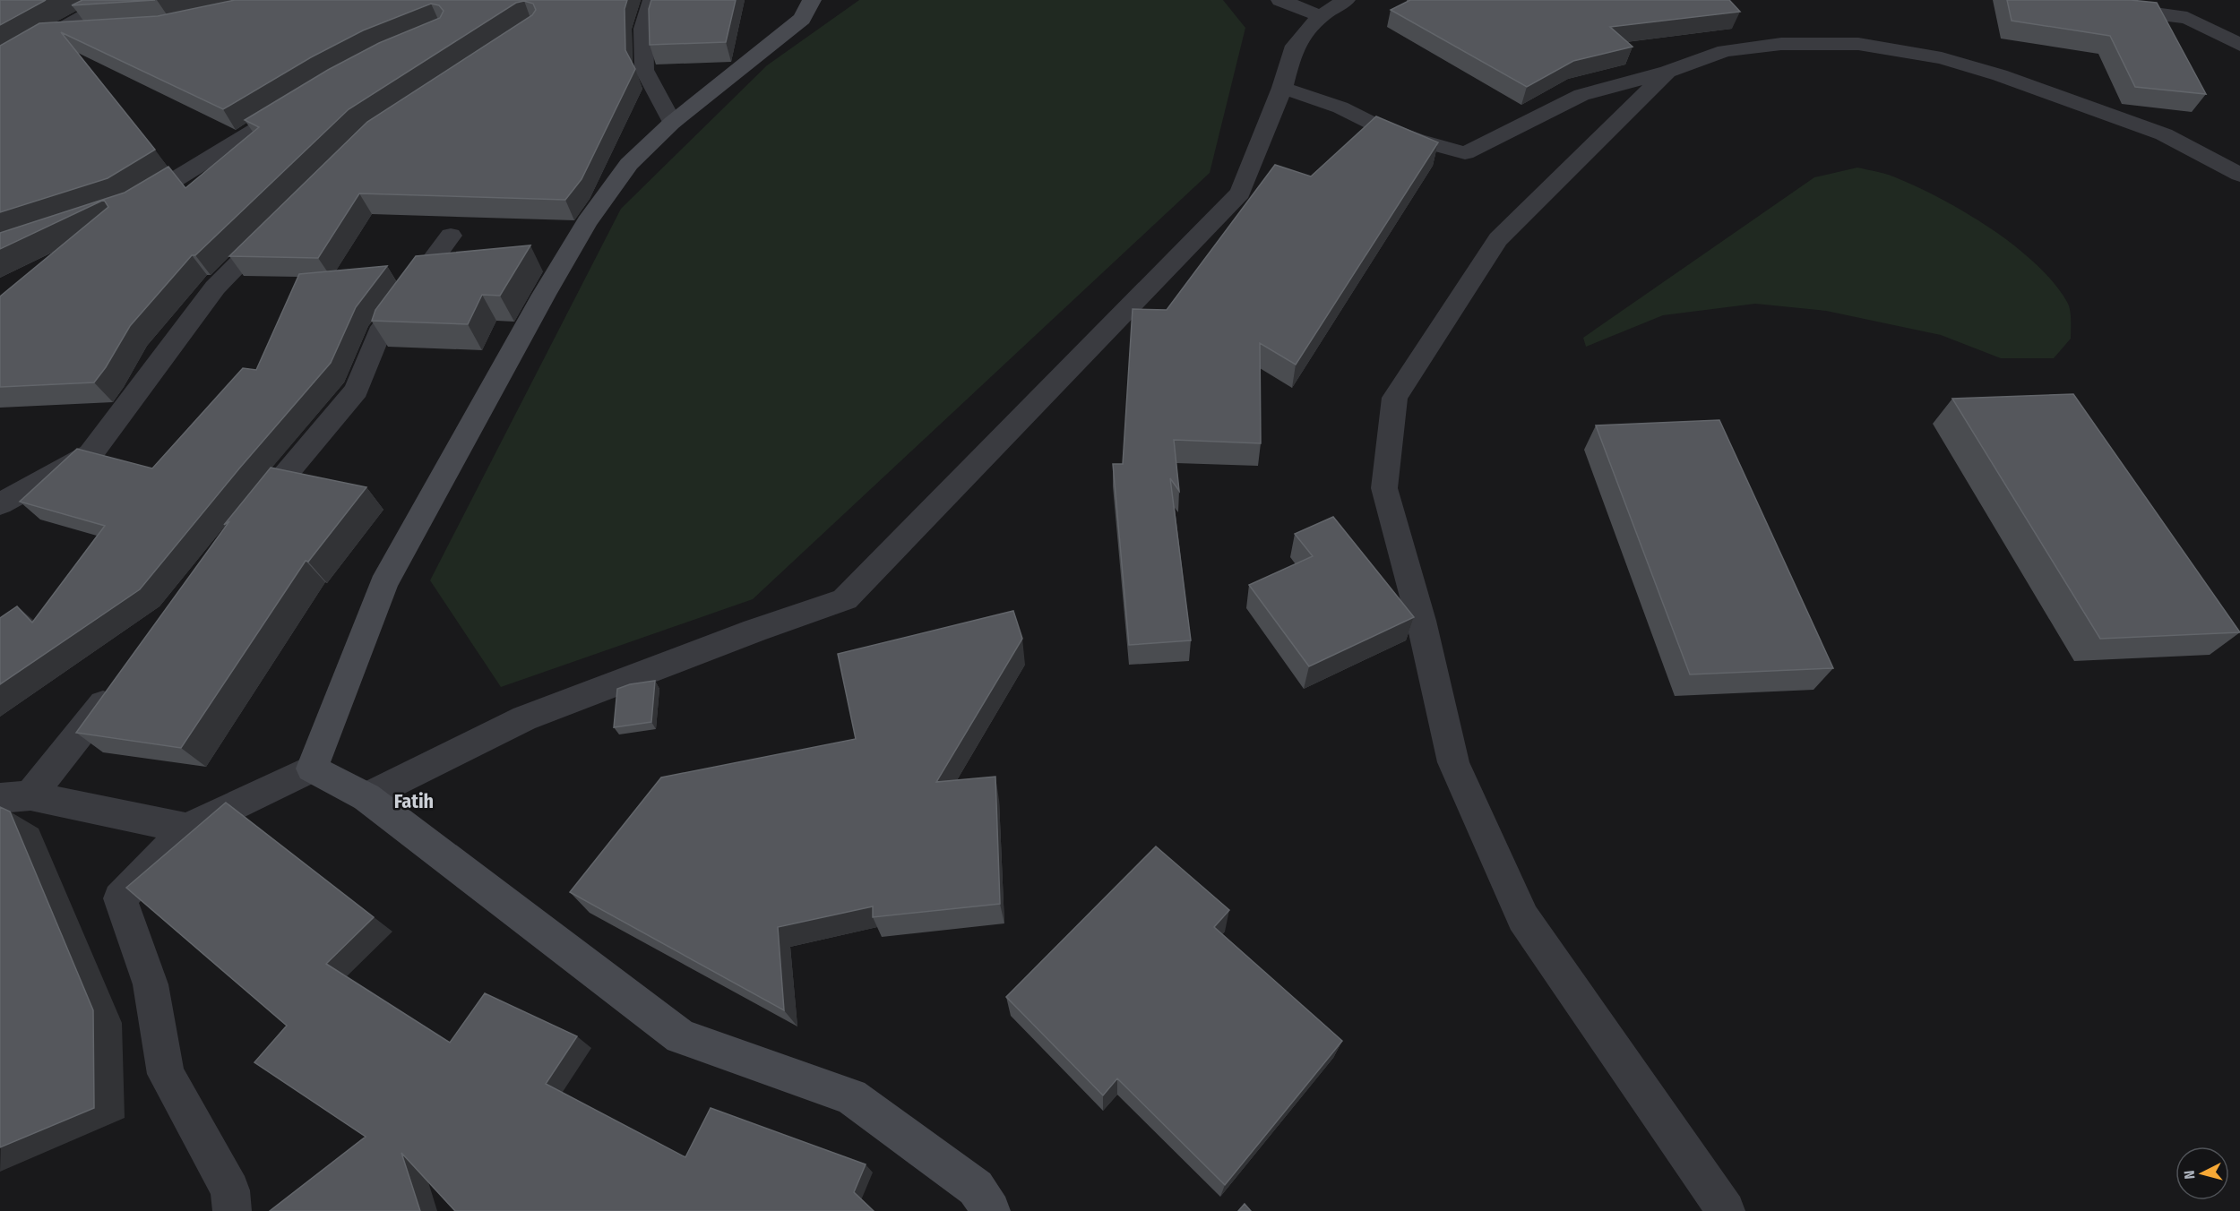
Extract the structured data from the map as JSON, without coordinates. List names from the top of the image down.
{
  "districts": ["Fatih"],
  "north": "left"
}
